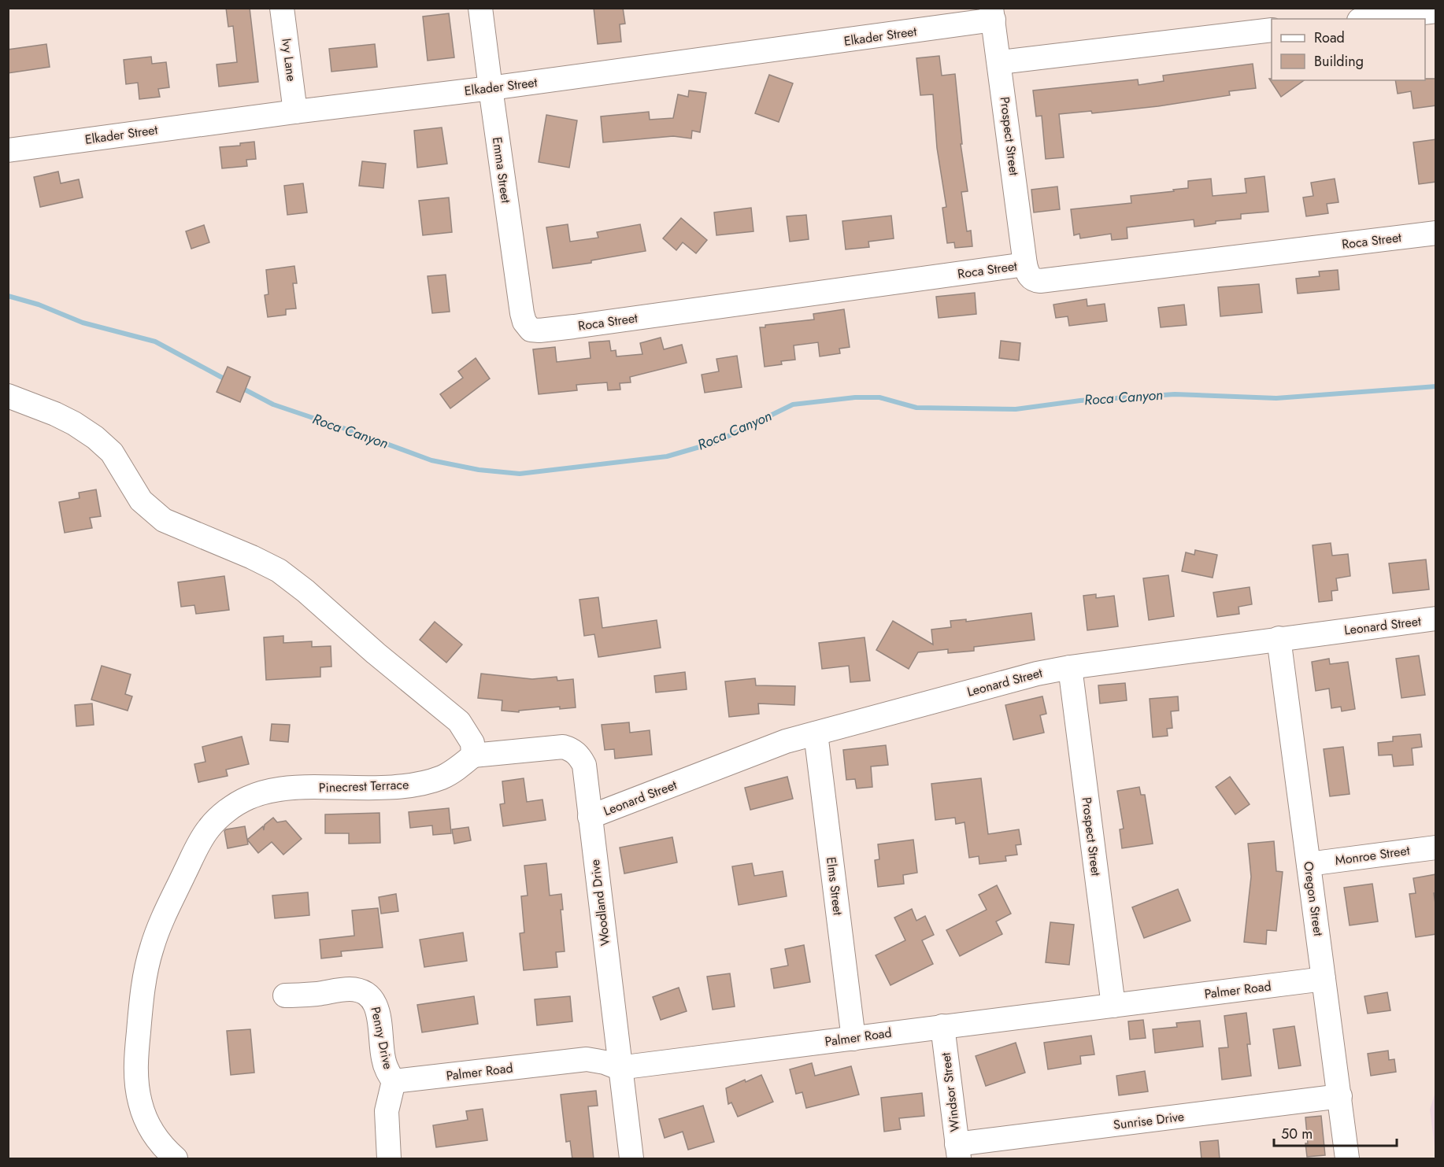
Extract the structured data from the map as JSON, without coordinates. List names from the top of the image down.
{
  "streets": {
    "street": [
      "Elkader Street",
      "Ivy Lane",
      "Prospect Street",
      "Emma Street",
      "Roca Street",
      "Leonard Street",
      "Pinecrest Terrace",
      "Monroe Street",
      "Elms Street",
      "Oregon Street",
      "Woodland Drive",
      "Palmer Road",
      "Penny Drive",
      "Windsor Street",
      "Sunrise Drive"
    ]
  },
  "crossings": [
    ["Elkader Street", "Ivy Lane"],
    ["Elkader Street", "Prospect Street"],
    ["Elkader Street", "Emma Street"],
    ["Prospect Street", "Roca Street"],
    ["Prospect Street", "Leonard Street"],
    ["Prospect Street", "Palmer Road"],
    ["Emma Street", "Roca Street"],
    ["Leonard Street", "Elms Street"],
    ["Leonard Street", "Oregon Street"],
    ["Leonard Street", "Woodland Drive"],
    ["Pinecrest Terrace", "Woodland Drive"],
    ["Monroe Street", "Oregon Street"],
    ["Elms Street", "Palmer Road"],
    ["Oregon Street", "Palmer Road"],
    ["Oregon Street", "Sunrise Drive"],
    ["Woodland Drive", "Palmer Road"],
    ["Palmer Road", "Penny Drive"],
    ["Palmer Road", "Windsor Street"],
    ["Windsor Street", "Sunrise Drive"]
  ],
  "water": ["Roca Canyon"],
  "legend": ["Road", "Building"],
  "scale_bar": "50 m"
}
